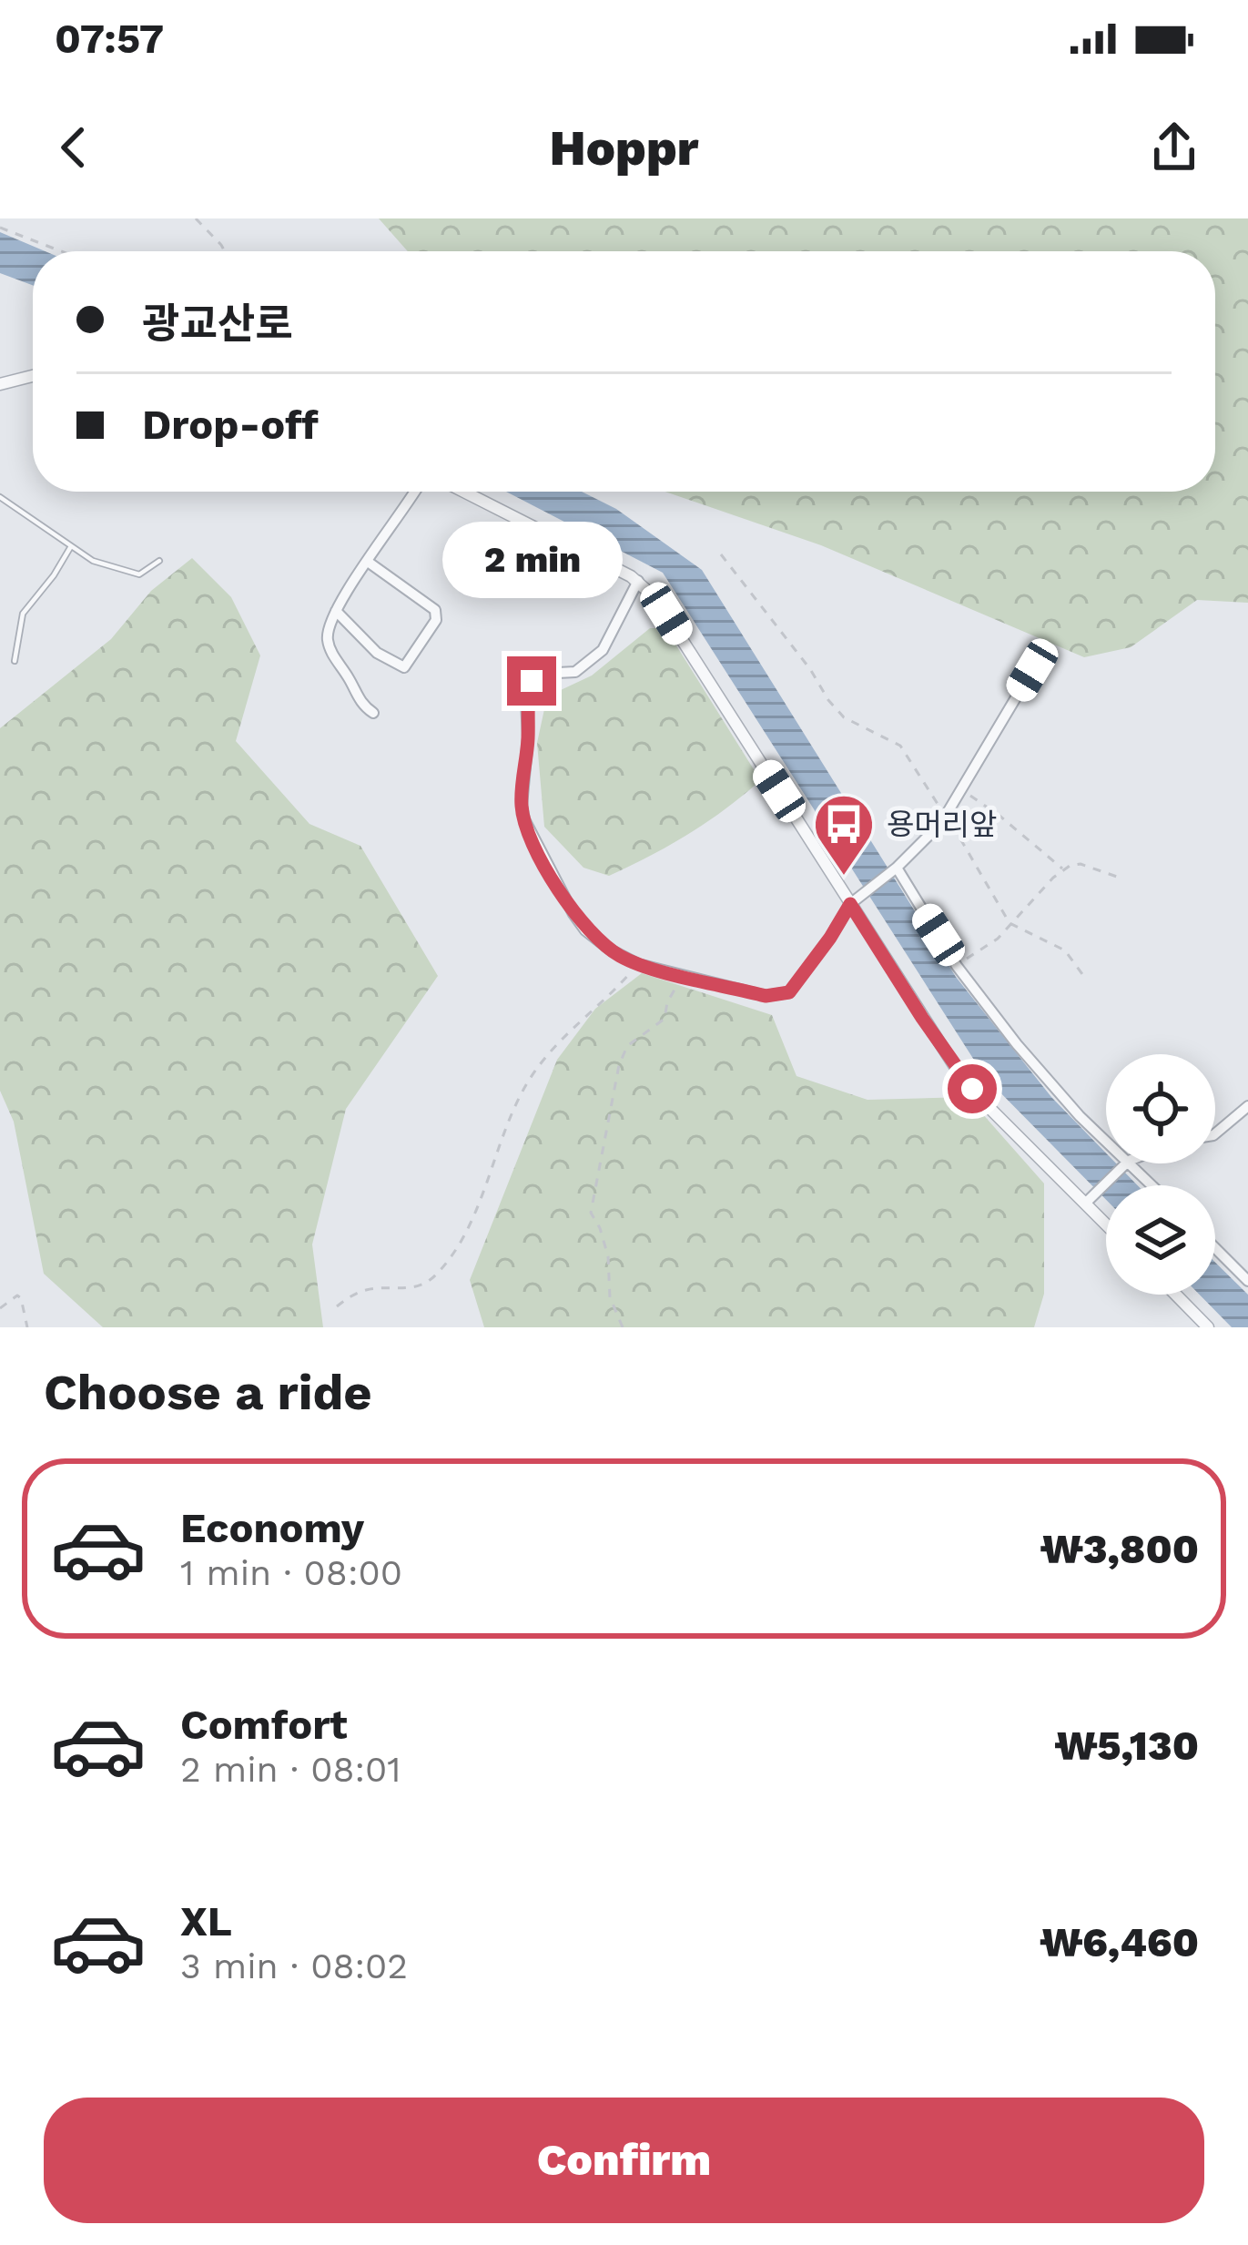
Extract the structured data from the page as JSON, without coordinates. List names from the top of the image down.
{
  "places": {
    "bus stop": ["용머리앞"]
  },
  "page": {
    "status": "07:57",
    "header": "Hoppr",
    "banner": ["광교산로", "Drop-off"],
    "bubble": "2 min",
    "heading": "Choose a ride",
    "list": [
      {
        "name": "Economy",
        "note": "1 min · 08:00",
        "value": "₩3,800"
      },
      {
        "name": "Comfort",
        "note": "2 min · 08:01",
        "value": "₩5,130"
      },
      {
        "name": "XL",
        "note": "3 min · 08:02",
        "value": "₩6,460"
      }
    ],
    "buttons": "Confirm"
  }
}
